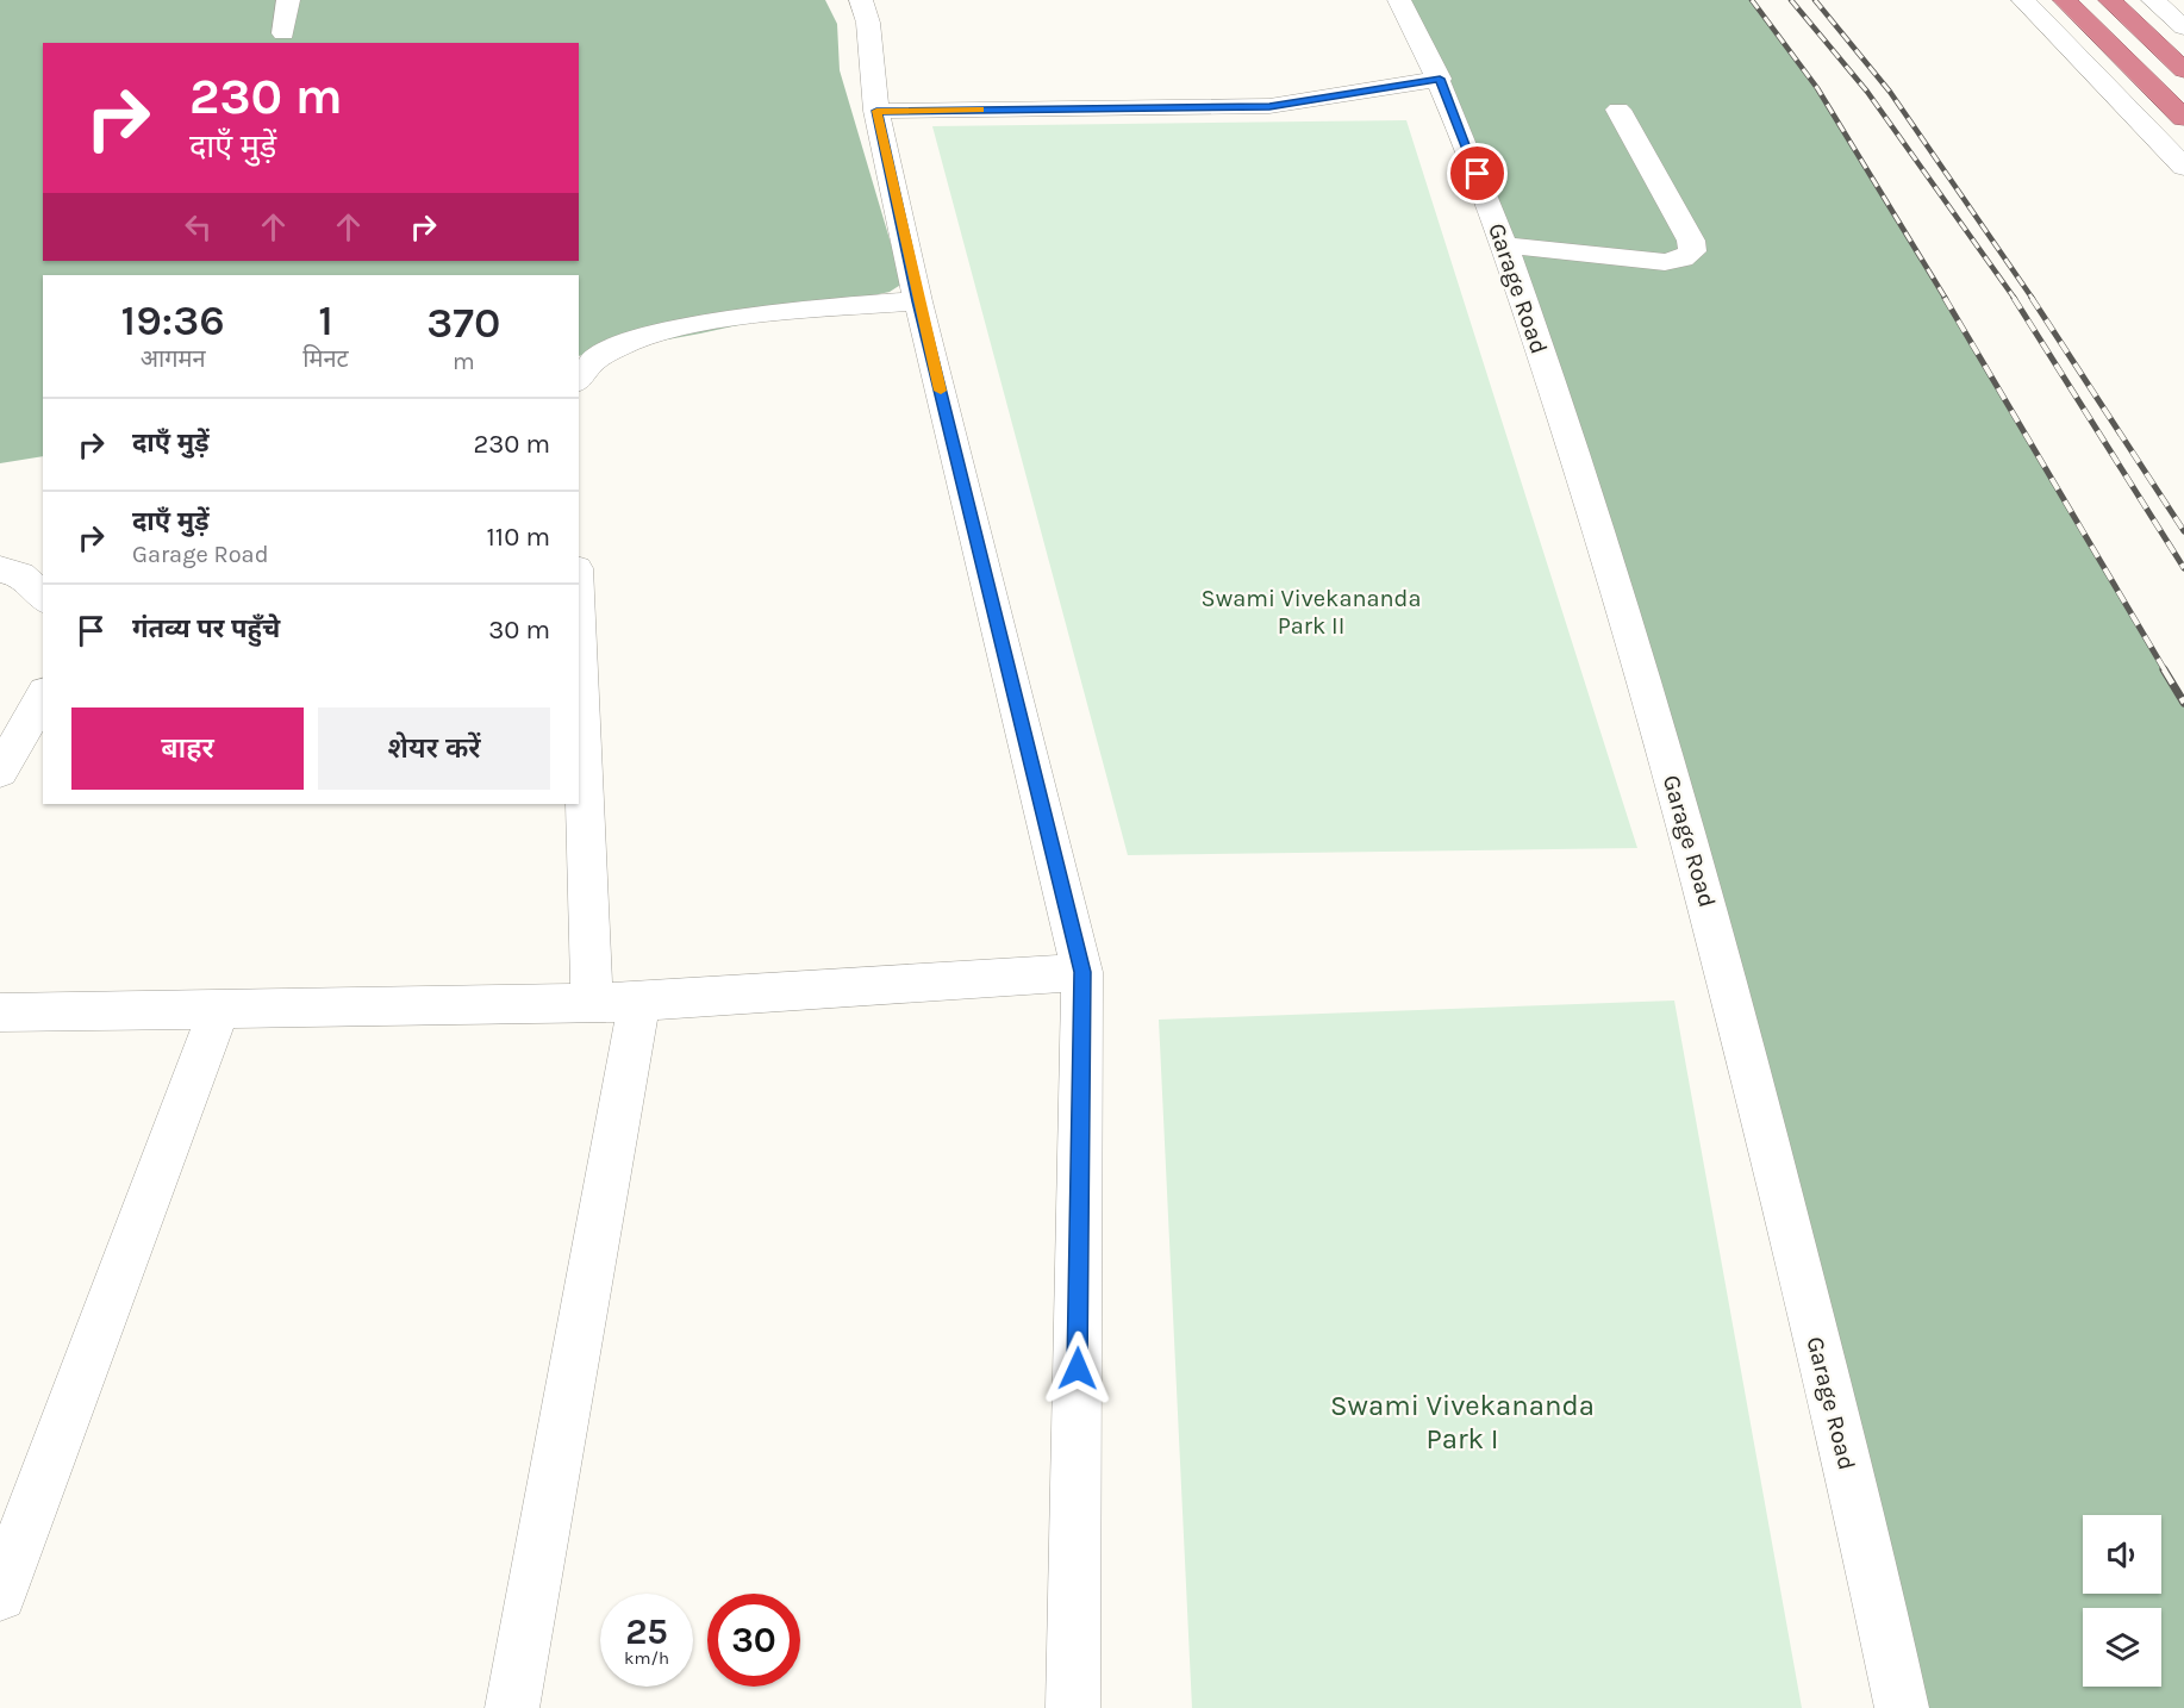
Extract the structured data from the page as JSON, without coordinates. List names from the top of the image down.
{
  "streets": {
    "street": ["Garage Road"]
  },
  "parks": ["Swami Vivekananda Park II", "Swami Vivekananda Park I"],
  "page": {
    "turn": ["230 m", "दाएँ मुड़ें"],
    "eta": [
      "19:36",
      "आगमन",
      "1",
      "मिनट",
      "370",
      "m"
    ],
    "list": [
      {
        "name": "दाएँ मुड़ें",
        "value": "230 m"
      },
      {
        "name": "दाएँ मुड़ें",
        "note": "Garage Road",
        "value": "110 m"
      },
      {
        "name": "गंतव्य पर पहुँचे",
        "value": "30 m"
      }
    ],
    "buttons": ["बाहर", "शेयर करें"],
    "speed": "25 km/h",
    "limit": "30"
  }
}
